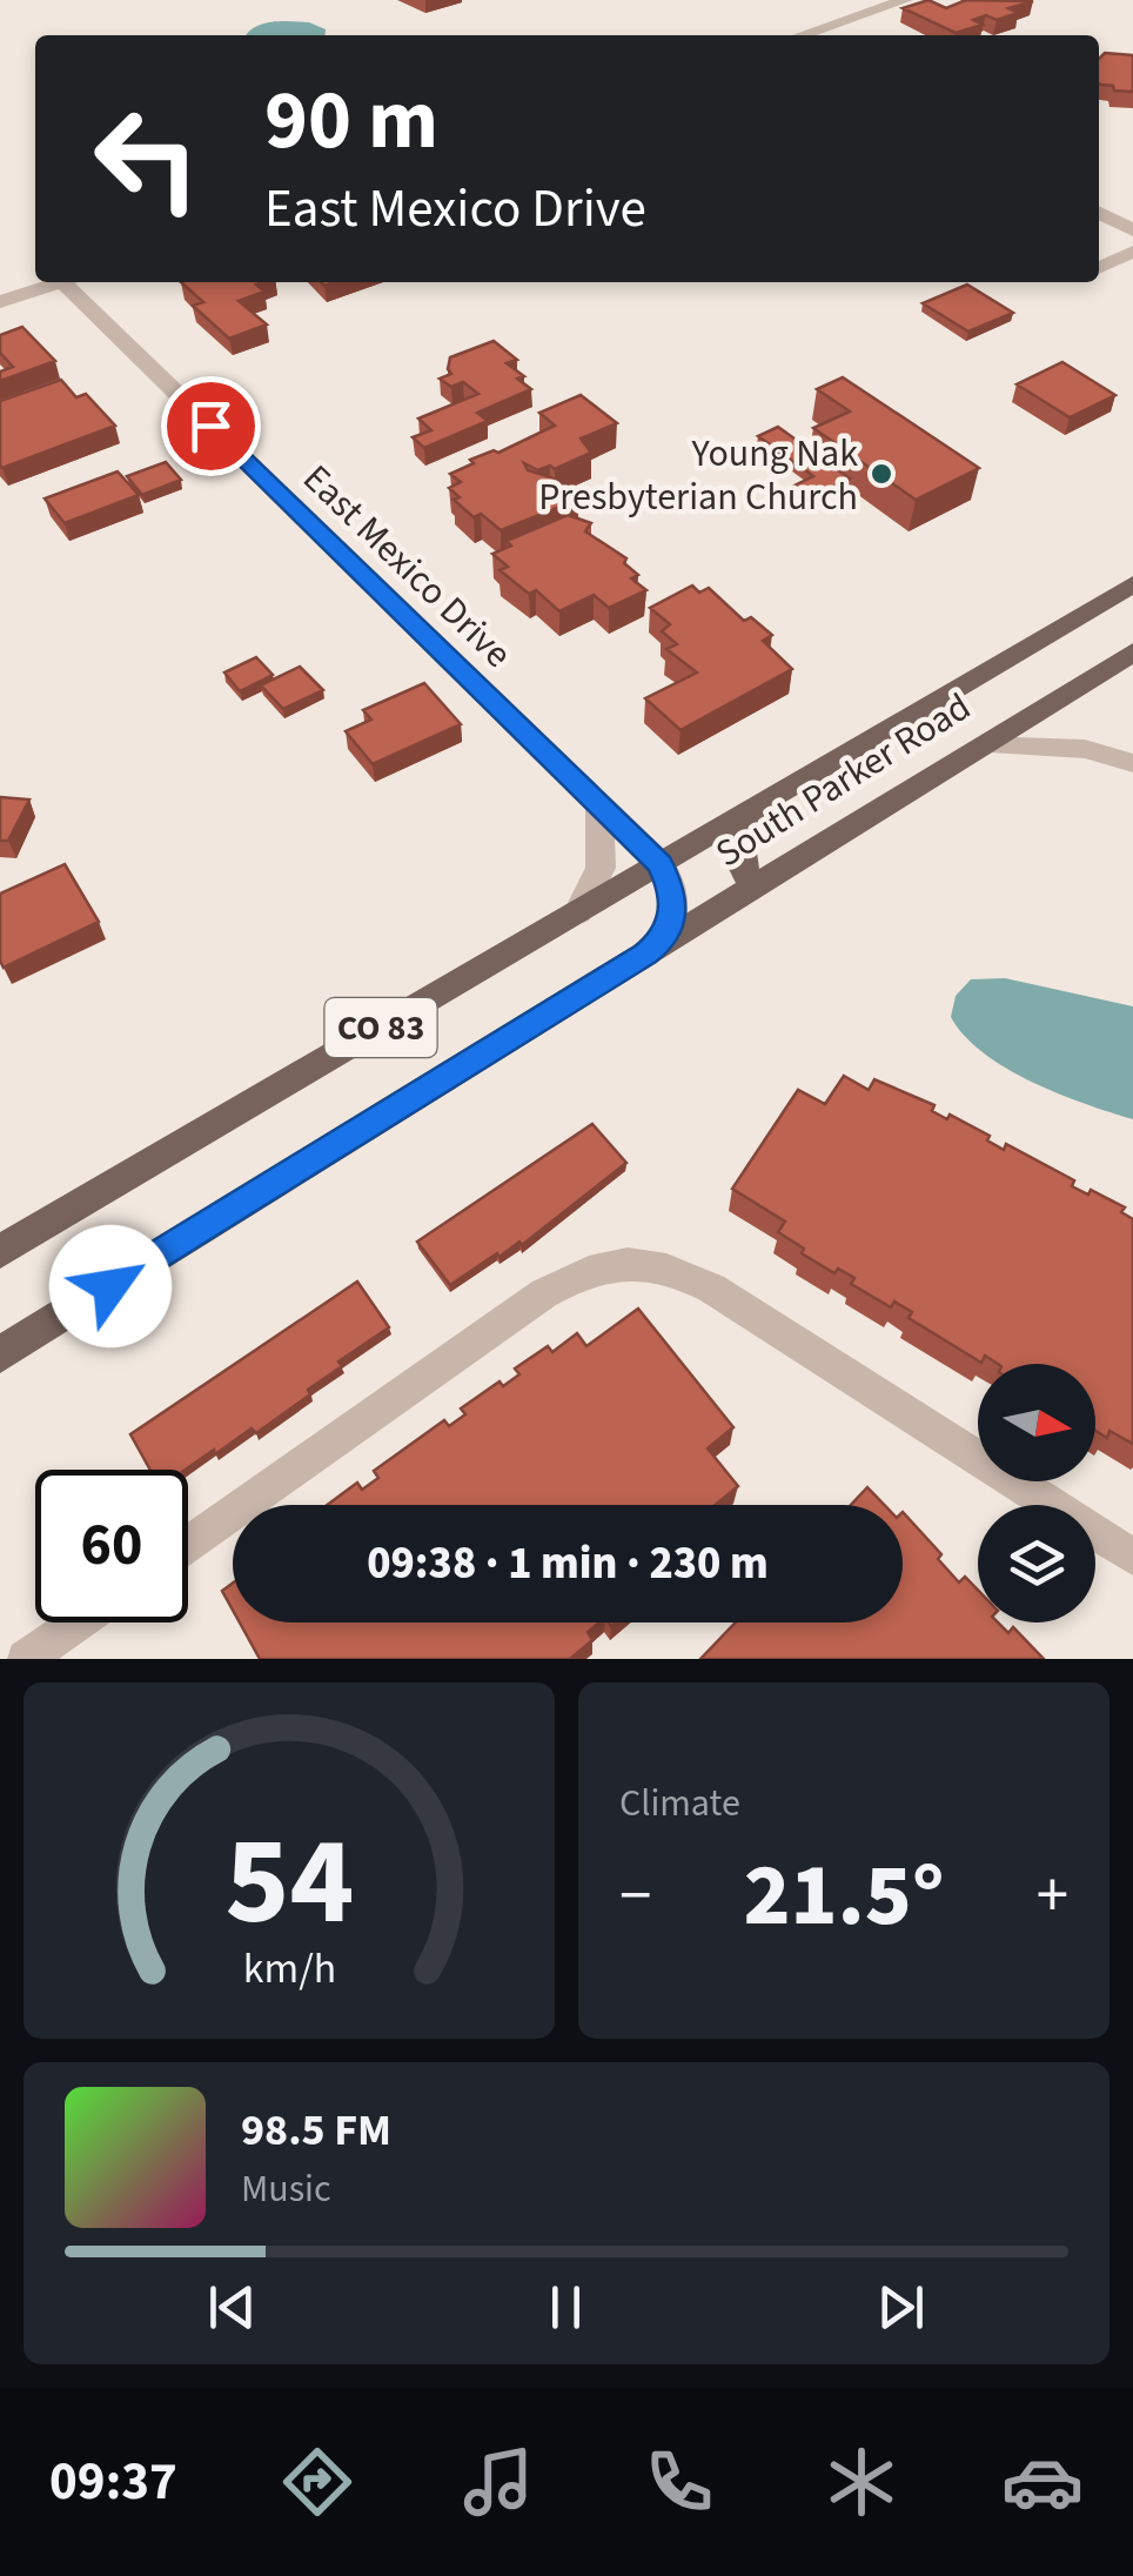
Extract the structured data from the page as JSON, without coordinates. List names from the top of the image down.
{
  "streets": {
    "main road": ["South Parker Road", "CO 83"],
    "street": ["East Mexico Drive"]
  },
  "crossings": [
    ["East Mexico Drive", "South Parker Road"]
  ],
  "places": ["Young Nak Presbyterian Church"],
  "north": "right",
  "page": {
    "turn": ["90 m", "East Mexico Drive"],
    "limit": "60",
    "trip": "09:38 · 1 min · 230 m",
    "tile": "Climate",
    "heat": ["−", "21.5°", "+"],
    "song": ["98.5 FM", "Music"],
    "tabs": "09:37",
    "gauge": ["54", "km/h"]
  }
}
